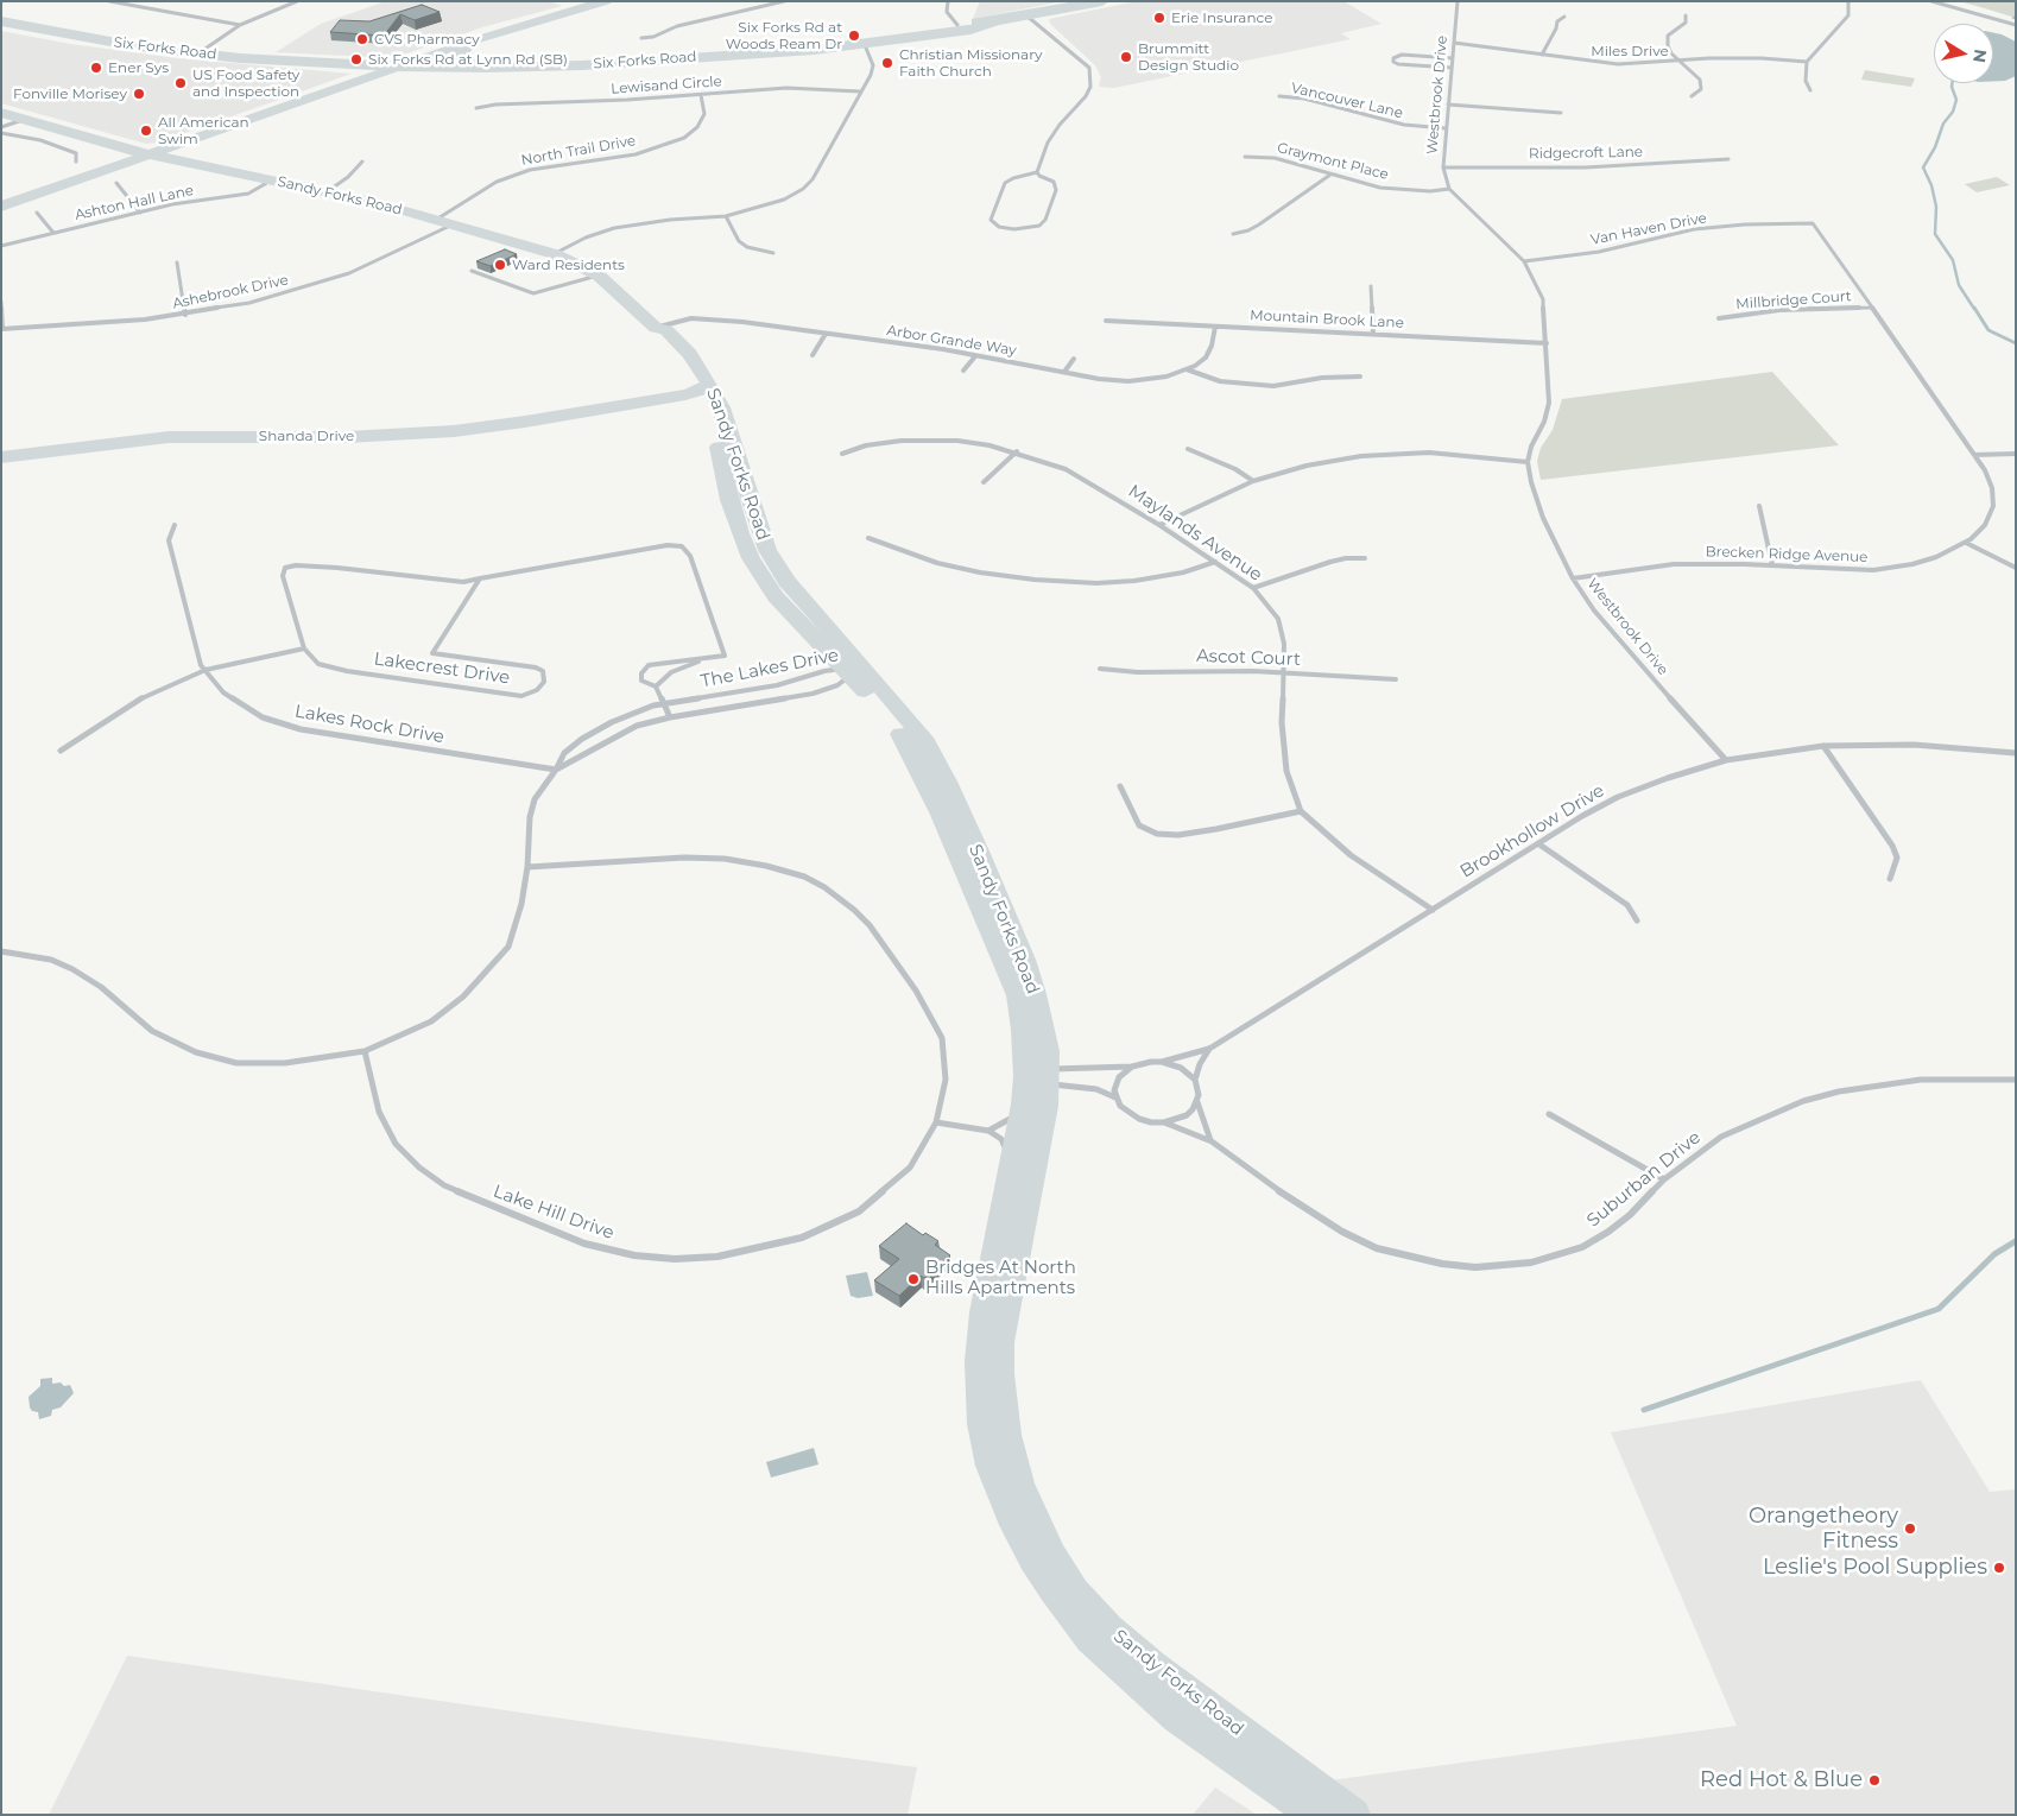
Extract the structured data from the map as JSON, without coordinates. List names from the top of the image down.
{
  "streets": {
    "main road": ["Six Forks Road"],
    "street": [
      "Miles Drive",
      "Lewisand Circle",
      "Westbrook Drive",
      "Vancouver Lane",
      "North Trail Drive",
      "Ridgecroft Lane",
      "Graymont Place",
      "Sandy Forks Road",
      "Ashton Hall Lane",
      "Van Haven Drive",
      "Ashebrook Drive",
      "Millbridge Court",
      "Mountain Brook Lane",
      "Arbor Grande Way",
      "Shanda Drive",
      "Maylands Avenue",
      "Brecken Ridge Avenue",
      "Ascot Court",
      "Lakecrest Drive",
      "The Lakes Drive",
      "Lakes Rock Drive",
      "Brookhollow Drive",
      "Suburban Drive",
      "Lake Hill Drive"
    ]
  },
  "crossings": [
    ["Miles Drive", "Westbrook Drive"],
    ["Lewisand Circle", "North Trail Drive"],
    ["Westbrook Drive", "Vancouver Lane"],
    ["Westbrook Drive", "Ridgecroft Lane"],
    ["Westbrook Drive", "Graymont Place"],
    ["Westbrook Drive", "Van Haven Drive"],
    ["Westbrook Drive", "Mountain Brook Lane"],
    ["Westbrook Drive", "Brecken Ridge Avenue"],
    ["Westbrook Drive", "Brookhollow Drive"],
    ["North Trail Drive", "Sandy Forks Road"],
    ["Sandy Forks Road", "Ashton Hall Lane"],
    ["Sandy Forks Road", "Ashebrook Drive"],
    ["Sandy Forks Road", "Arbor Grande Way"],
    ["Sandy Forks Road", "Shanda Drive"],
    ["Sandy Forks Road", "The Lakes Drive"],
    ["Sandy Forks Road", "Brookhollow Drive"],
    ["Sandy Forks Road", "Suburban Drive"],
    ["Van Haven Drive", "Brecken Ridge Avenue"],
    ["Millbridge Court", "Brecken Ridge Avenue"],
    ["Mountain Brook Lane", "Arbor Grande Way"],
    ["Maylands Avenue", "Ascot Court"],
    ["Maylands Avenue", "Brookhollow Drive"],
    ["The Lakes Drive", "Lakes Rock Drive"],
    ["The Lakes Drive", "Lake Hill Drive"],
    ["Brookhollow Drive", "Suburban Drive"]
  ],
  "places": [
    "Erie Insurance",
    "Six Forks Rd at Woods Ream Dr",
    "CVS Pharmacy",
    "Brummitt Design Studio",
    "Six Forks Rd at Lynn Rd (SB)",
    "Christian Missionary Faith Church",
    "Ener Sys",
    "US Food Safety and Inspection",
    "Fonville Morisey",
    "All American Swim",
    "Ward Residents",
    "Bridges At North Hills Apartments",
    "Orangetheory Fitness",
    "Leslie's Pool Supplies",
    "Red Hot & Blue"
  ],
  "north": "right"
}
